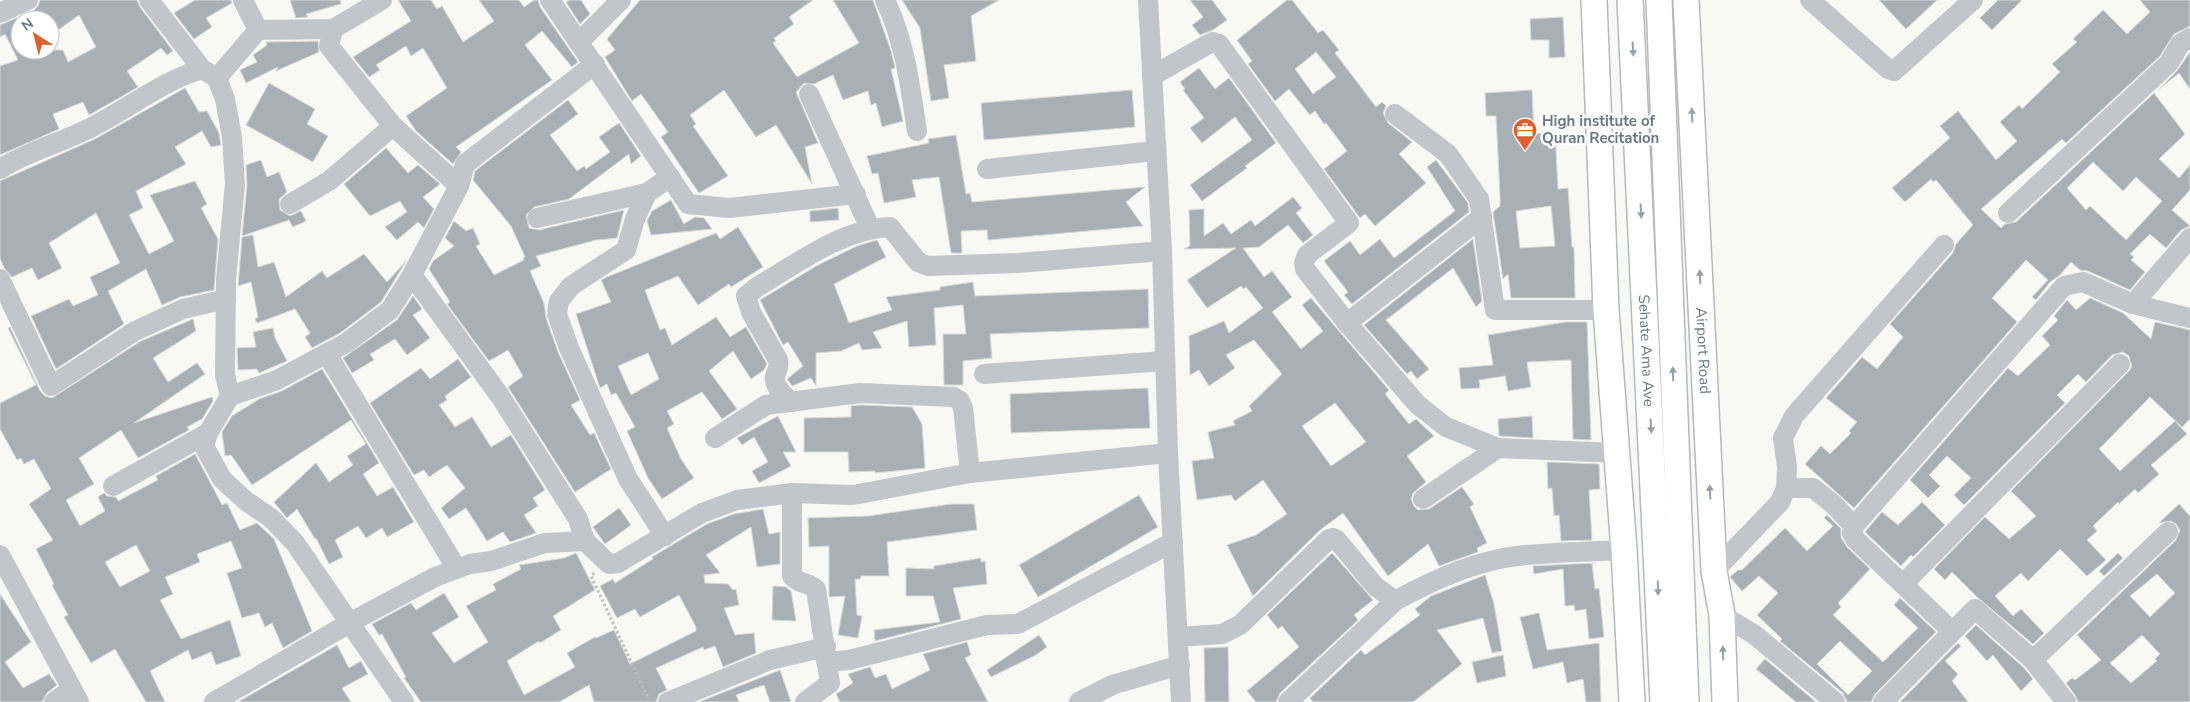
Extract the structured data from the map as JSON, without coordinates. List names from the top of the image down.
{
  "streets": {
    "main road": ["Sehate Ama Ave", "Airport Road"]
  },
  "places": {
    "office": ["High institute of Quran Recitation"]
  },
  "north": "top left"
}
